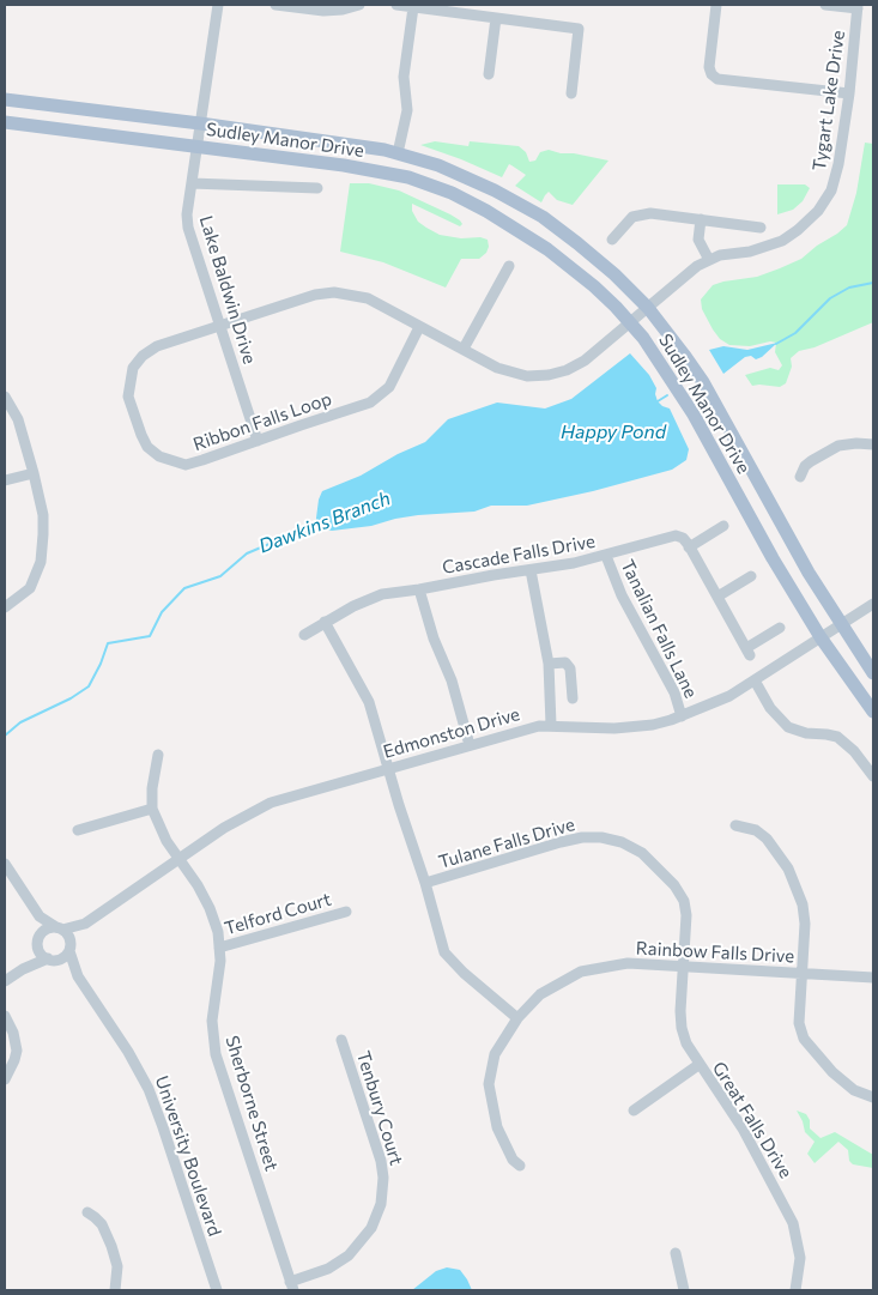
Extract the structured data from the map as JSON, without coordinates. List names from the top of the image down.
{
  "streets": {
    "main road": ["Sudley Manor Drive"],
    "street": [
      "Tygart Lake Drive",
      "Lake Baldwin Drive",
      "Ribbon Falls Loop",
      "Cascade Falls Drive",
      "Tanalian Falls Lane",
      "Edmonston Drive",
      "Tulane Falls Drive",
      "Telford Court",
      "Rainbow Falls Drive",
      "Sherborne Street",
      "Tenbury Court",
      "Great Falls Drive",
      "University Boulevard"
    ]
  },
  "crossings": [
    ["Tygart Lake Drive", "Sudley Manor Drive"],
    ["Tygart Lake Drive", "Ribbon Falls Loop"],
    ["Sudley Manor Drive", "Lake Baldwin Drive"],
    ["Sudley Manor Drive", "Ribbon Falls Loop"],
    ["Sudley Manor Drive", "Edmonston Drive"],
    ["Lake Baldwin Drive", "Ribbon Falls Loop"],
    ["Cascade Falls Drive", "Tanalian Falls Lane"],
    ["Tanalian Falls Lane", "Edmonston Drive"],
    ["Edmonston Drive", "Sherborne Street"],
    ["Edmonston Drive", "University Boulevard"],
    ["Tulane Falls Drive", "Rainbow Falls Drive"],
    ["Tulane Falls Drive", "Great Falls Drive"],
    ["Telford Court", "Sherborne Street"],
    ["Rainbow Falls Drive", "Great Falls Drive"],
    ["Sherborne Street", "Tenbury Court"]
  ],
  "water": ["Happy Pond", "Dawkins Branch"]
}
